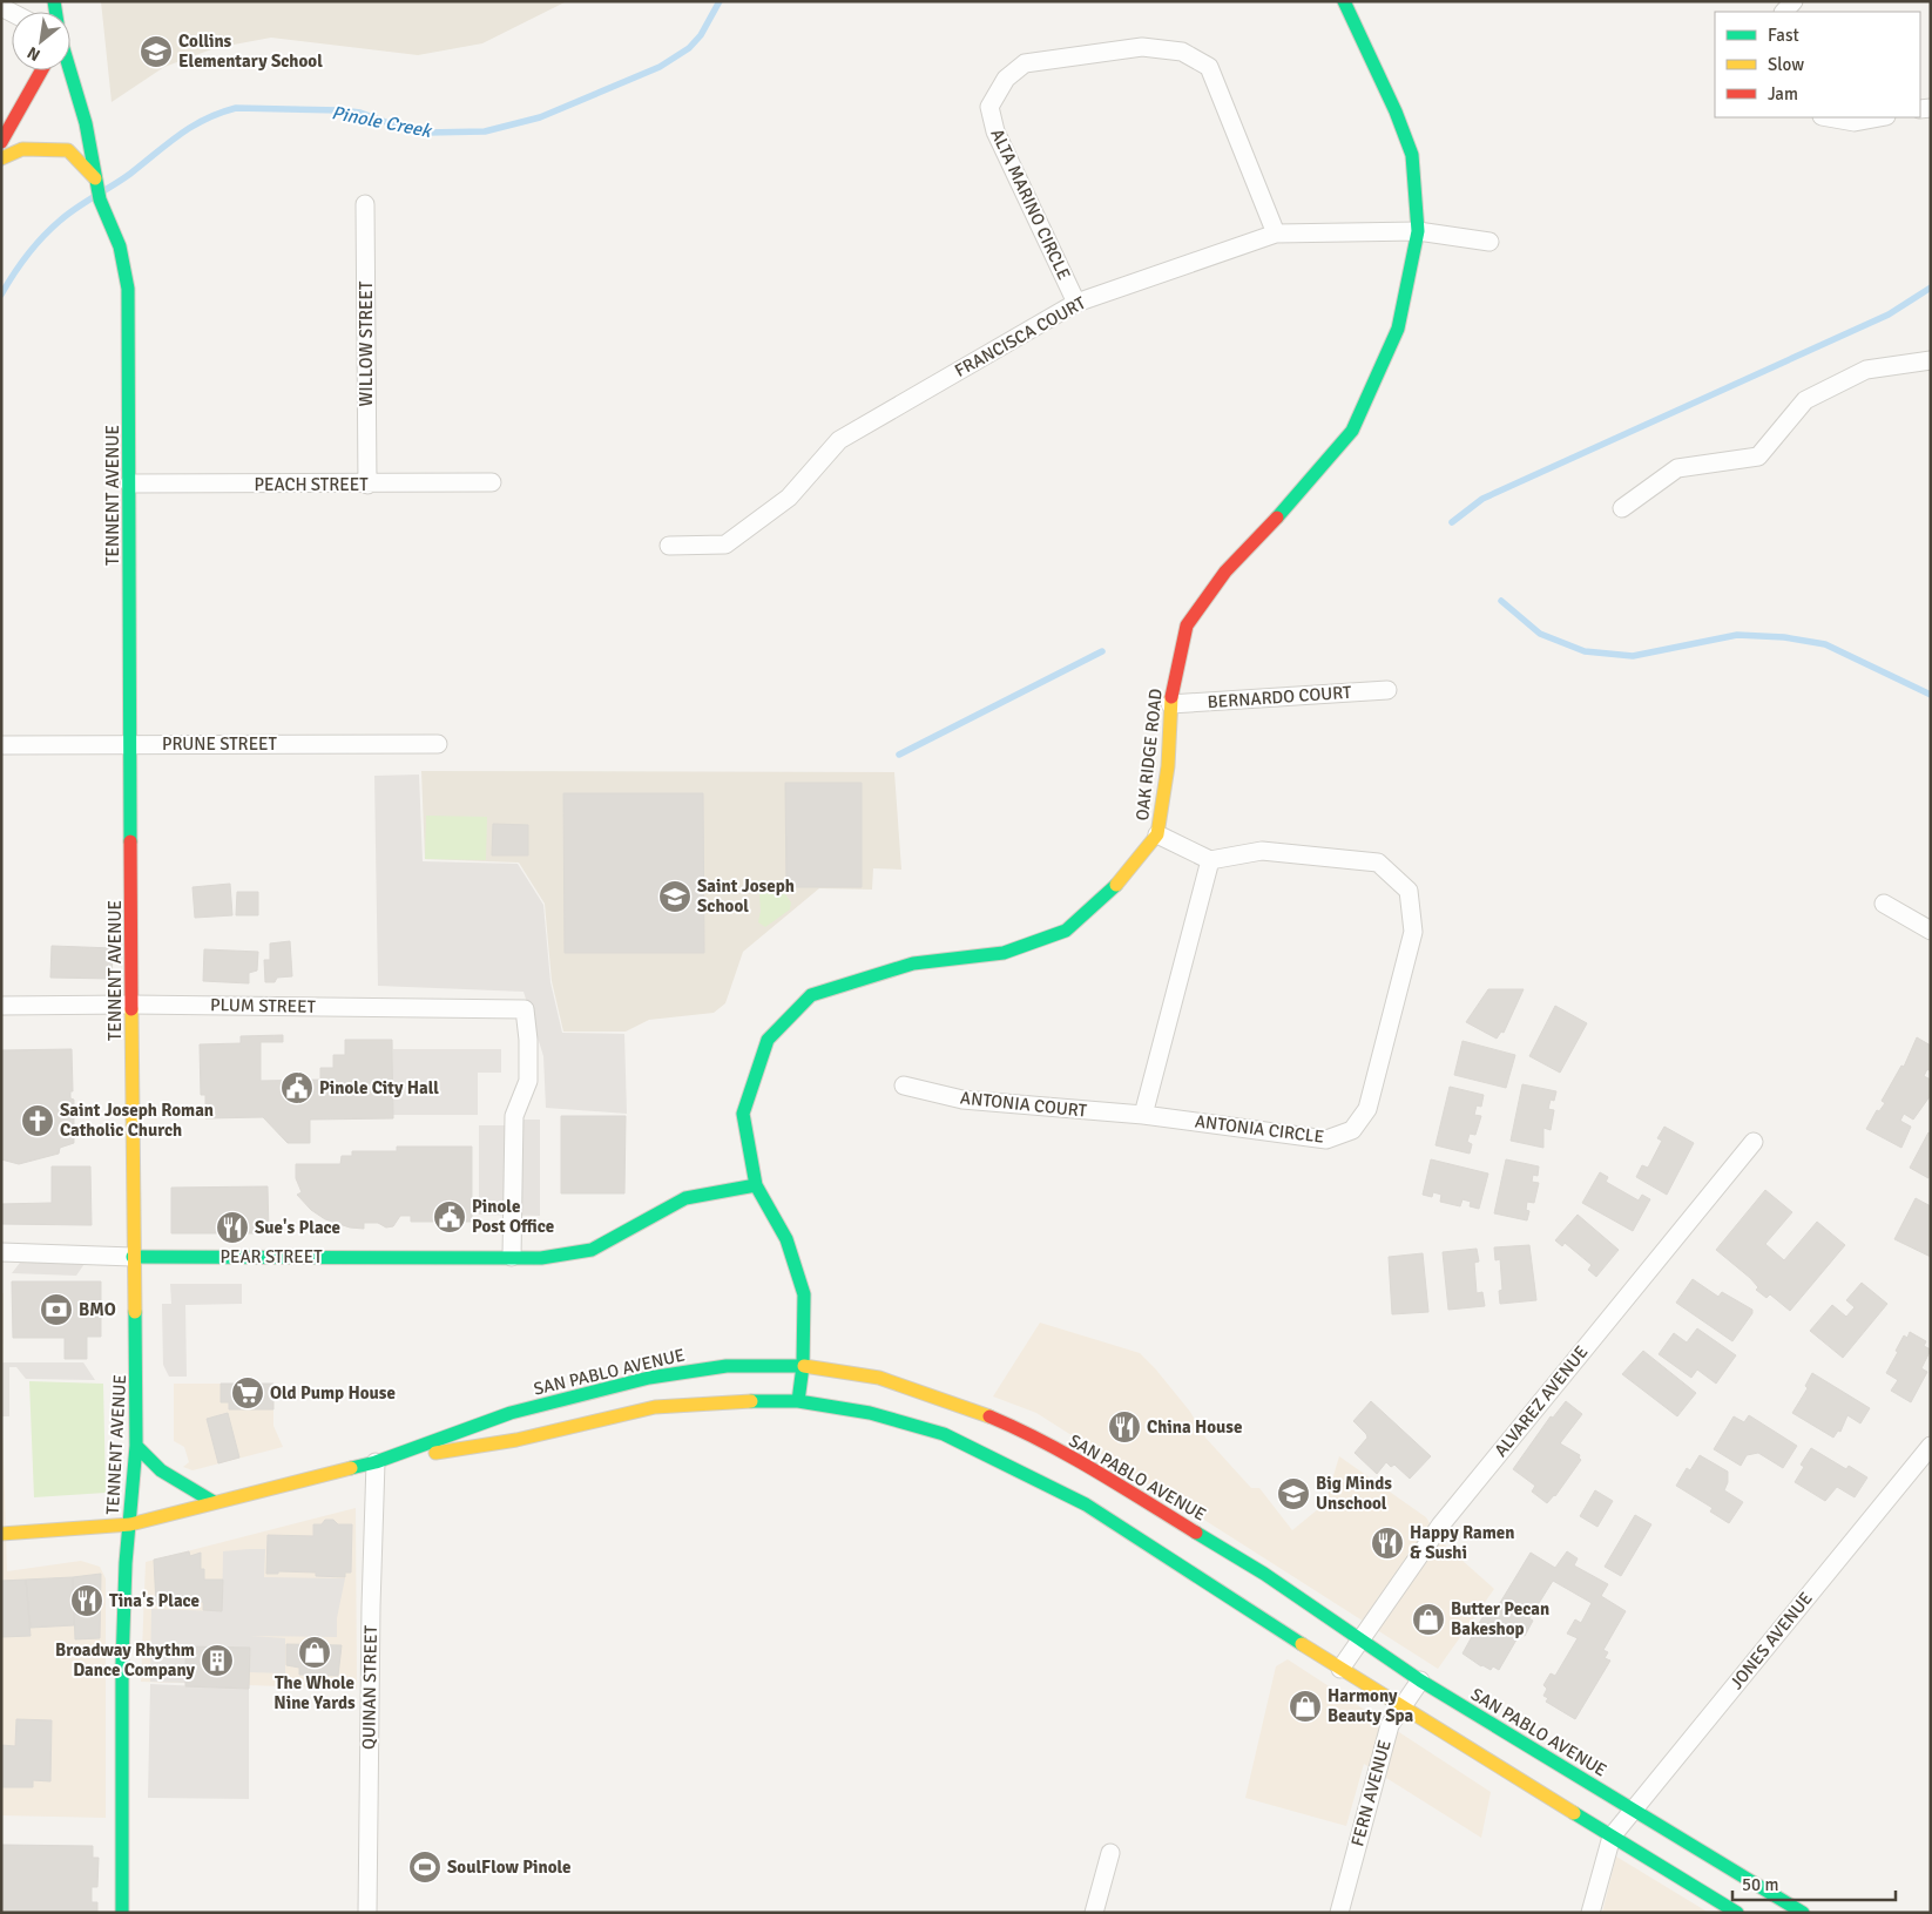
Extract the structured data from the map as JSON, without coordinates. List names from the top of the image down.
{
  "streets": {
    "main road": [
      "TENNENT AVENUE",
      "OAK RIDGE ROAD",
      "PEAR STREET",
      "SAN PABLO AVENUE"
    ],
    "street": [
      "ALTA MARINO CIRCLE",
      "FRANCISCA COURT",
      "WILLOW STREET",
      "PEACH STREET",
      "BERNARDO COURT",
      "PRUNE STREET",
      "PLUM STREET",
      "ANTONIA COURT",
      "ANTONIA CIRCLE",
      "ALVAREZ AVENUE",
      "JONES AVENUE",
      "QUINAN STREET",
      "FERN AVENUE"
    ]
  },
  "crossings": [
    ["ALTA MARINO CIRCLE", "FRANCISCA COURT"],
    ["FRANCISCA COURT", "OAK RIDGE ROAD"],
    ["WILLOW STREET", "PEACH STREET"],
    ["PEACH STREET", "TENNENT AVENUE"],
    ["TENNENT AVENUE", "PRUNE STREET"],
    ["TENNENT AVENUE", "PLUM STREET"],
    ["TENNENT AVENUE", "PEAR STREET"],
    ["TENNENT AVENUE", "SAN PABLO AVENUE"],
    ["BERNARDO COURT", "OAK RIDGE ROAD"],
    ["OAK RIDGE ROAD", "PEAR STREET"],
    ["OAK RIDGE ROAD", "SAN PABLO AVENUE"],
    ["PLUM STREET", "PEAR STREET"],
    ["ANTONIA COURT", "ANTONIA CIRCLE"],
    ["SAN PABLO AVENUE", "ALVAREZ AVENUE"],
    ["SAN PABLO AVENUE", "JONES AVENUE"],
    ["SAN PABLO AVENUE", "QUINAN STREET"],
    ["SAN PABLO AVENUE", "FERN AVENUE"]
  ],
  "water": ["Pinole Creek"],
  "places": {
    "school or university": ["Collins Elementary School", "Saint Joseph School", "Big Minds Unschool"],
    "public building": ["Pinole City Hall", "Pinole Post Office"],
    "church": ["Saint Joseph Roman Catholic Church"],
    "restaurant": [
      "Sue's Place",
      "China House",
      "Happy Ramen & Sushi",
      "Tina's Place"
    ],
    "bank": ["BMO"],
    "supermarket": ["Old Pump House"],
    "shop": ["Butter Pecan Bakeshop", "The Whole Nine Yards", "Harmony Beauty Spa"],
    "building": ["Broadway Rhythm Dance Company"],
    "sports": ["SoulFlow Pinole"]
  },
  "legend": ["Fast", "Slow", "Jam"],
  "scale_bar": "50 m",
  "north": "bottom left"
}
